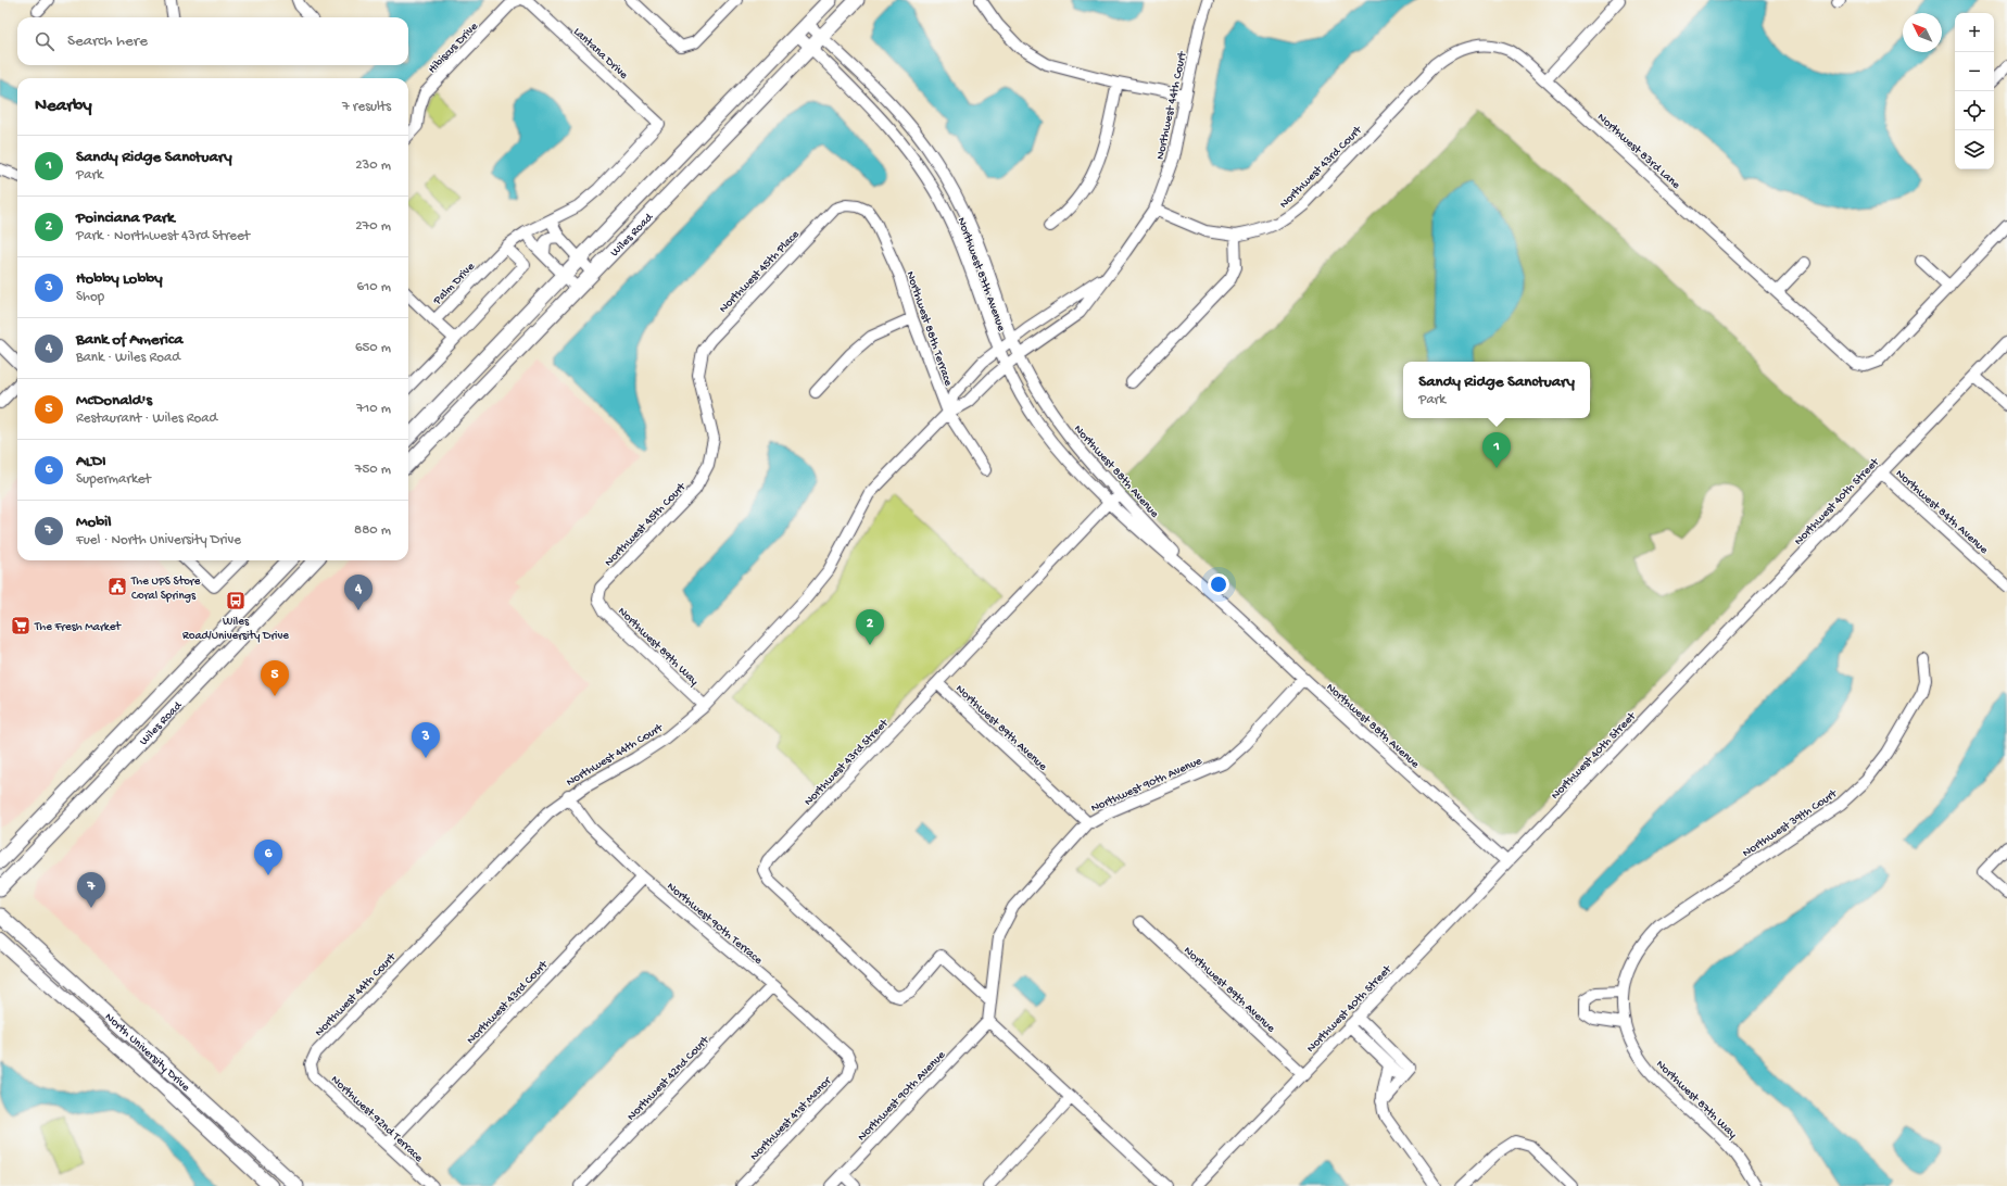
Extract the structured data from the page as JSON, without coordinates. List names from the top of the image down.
{
  "streets": {
    "main road": ["Wiles Road", "North University Drive"],
    "street": [
      "Hibiscus Drive",
      "Lantana Drive",
      "Northwest 44th Court",
      "Northwest 83rd Lane",
      "Northwest 43rd Court",
      "Northwest 45th Place",
      "Northwest 87th Avenue",
      "Palm Drive",
      "Northwest 88th Terrace",
      "Northwest 88th Avenue",
      "Northwest 40th Street",
      "Northwest 84th Avenue",
      "Northwest 45th Court",
      "Northwest 89th Way",
      "Northwest 89th Avenue",
      "Northwest 43rd Street",
      "Northwest 90th Avenue",
      "Northwest 39th Court",
      "Northwest 90th Terrace",
      "Northwest 42nd Court",
      "Northwest 87th Way",
      "Northwest 92nd Terrace",
      "Northwest 41st Manor"
    ]
  },
  "crossings": [
    ["Lantana Drive", "Palm Drive"],
    ["Northwest 44th Court", "Northwest 87th Avenue"],
    ["Northwest 44th Court", "Northwest 88th Terrace"],
    ["Northwest 44th Court", "Northwest 88th Avenue"],
    ["Northwest 44th Court", "Northwest 89th Way"],
    ["Northwest 44th Court", "Northwest 90th Terrace"],
    ["Northwest 44th Court", "Northwest 92nd Terrace"],
    ["Northwest 83rd Lane", "Northwest 43rd Court"],
    ["Northwest 43rd Court", "Northwest 90th Terrace"],
    ["Northwest 43rd Court", "Northwest 92nd Terrace"],
    ["Wiles Road", "Northwest 87th Avenue"],
    ["Northwest 45th Place", "Northwest 88th Terrace"],
    ["Northwest 45th Place", "Northwest 45th Court"],
    ["Northwest 87th Avenue", "Northwest 88th Avenue"],
    ["Northwest 88th Avenue", "Northwest 40th Street"],
    ["Northwest 88th Avenue", "Northwest 43rd Street"],
    ["Northwest 88th Avenue", "Northwest 90th Avenue"],
    ["Northwest 40th Street", "Northwest 84th Avenue"],
    ["Northwest 40th Street", "Northwest 89th Avenue"],
    ["Northwest 45th Court", "Northwest 89th Way"],
    ["Northwest 89th Avenue", "Northwest 43rd Street"],
    ["Northwest 89th Avenue", "Northwest 90th Avenue"],
    ["Northwest 43rd Street", "Northwest 90th Avenue"],
    ["Northwest 39th Court", "Northwest 87th Way"],
    ["Northwest 90th Terrace", "Northwest 42nd Court"],
    ["Northwest 90th Terrace", "Northwest 41st Manor"]
  ],
  "places": {
    "public building": ["The UPS Store Coral Springs"],
    "bus stop": ["Wiles Road/University Drive"],
    "supermarket": ["The Fresh Market"]
  },
  "north": "top left",
  "page": {
    "map_buttons": ["+", "−"],
    "search": "Search here",
    "heading": ["Nearby", "7 results"],
    "list": [
      {
        "mark": "1",
        "name": "Sandy Ridge Sanctuary",
        "note": "Park",
        "value": "230 m"
      },
      {
        "mark": "2",
        "name": "Poinciana Park",
        "note": "Park · Northwest 43rd Street",
        "value": "270 m"
      },
      {
        "mark": "3",
        "name": "Hobby Lobby",
        "note": "Shop",
        "value": "610 m"
      },
      {
        "mark": "4",
        "name": "Bank of America",
        "note": "Bank · Wiles Road",
        "value": "650 m"
      },
      {
        "mark": "5",
        "name": "McDonald's",
        "note": "Restaurant · Wiles Road",
        "value": "710 m"
      },
      {
        "mark": "6",
        "name": "ALDI",
        "note": "Supermarket",
        "value": "750 m"
      },
      {
        "mark": "7",
        "name": "Mobil",
        "note": "Fuel · North University Drive",
        "value": "880 m"
      }
    ],
    "popup": ["Sandy Ridge Sanctuary", "Park"],
    "pins": [
      "1",
      "4",
      "2",
      "5",
      "3",
      "6",
      "7"
    ]
  }
}
